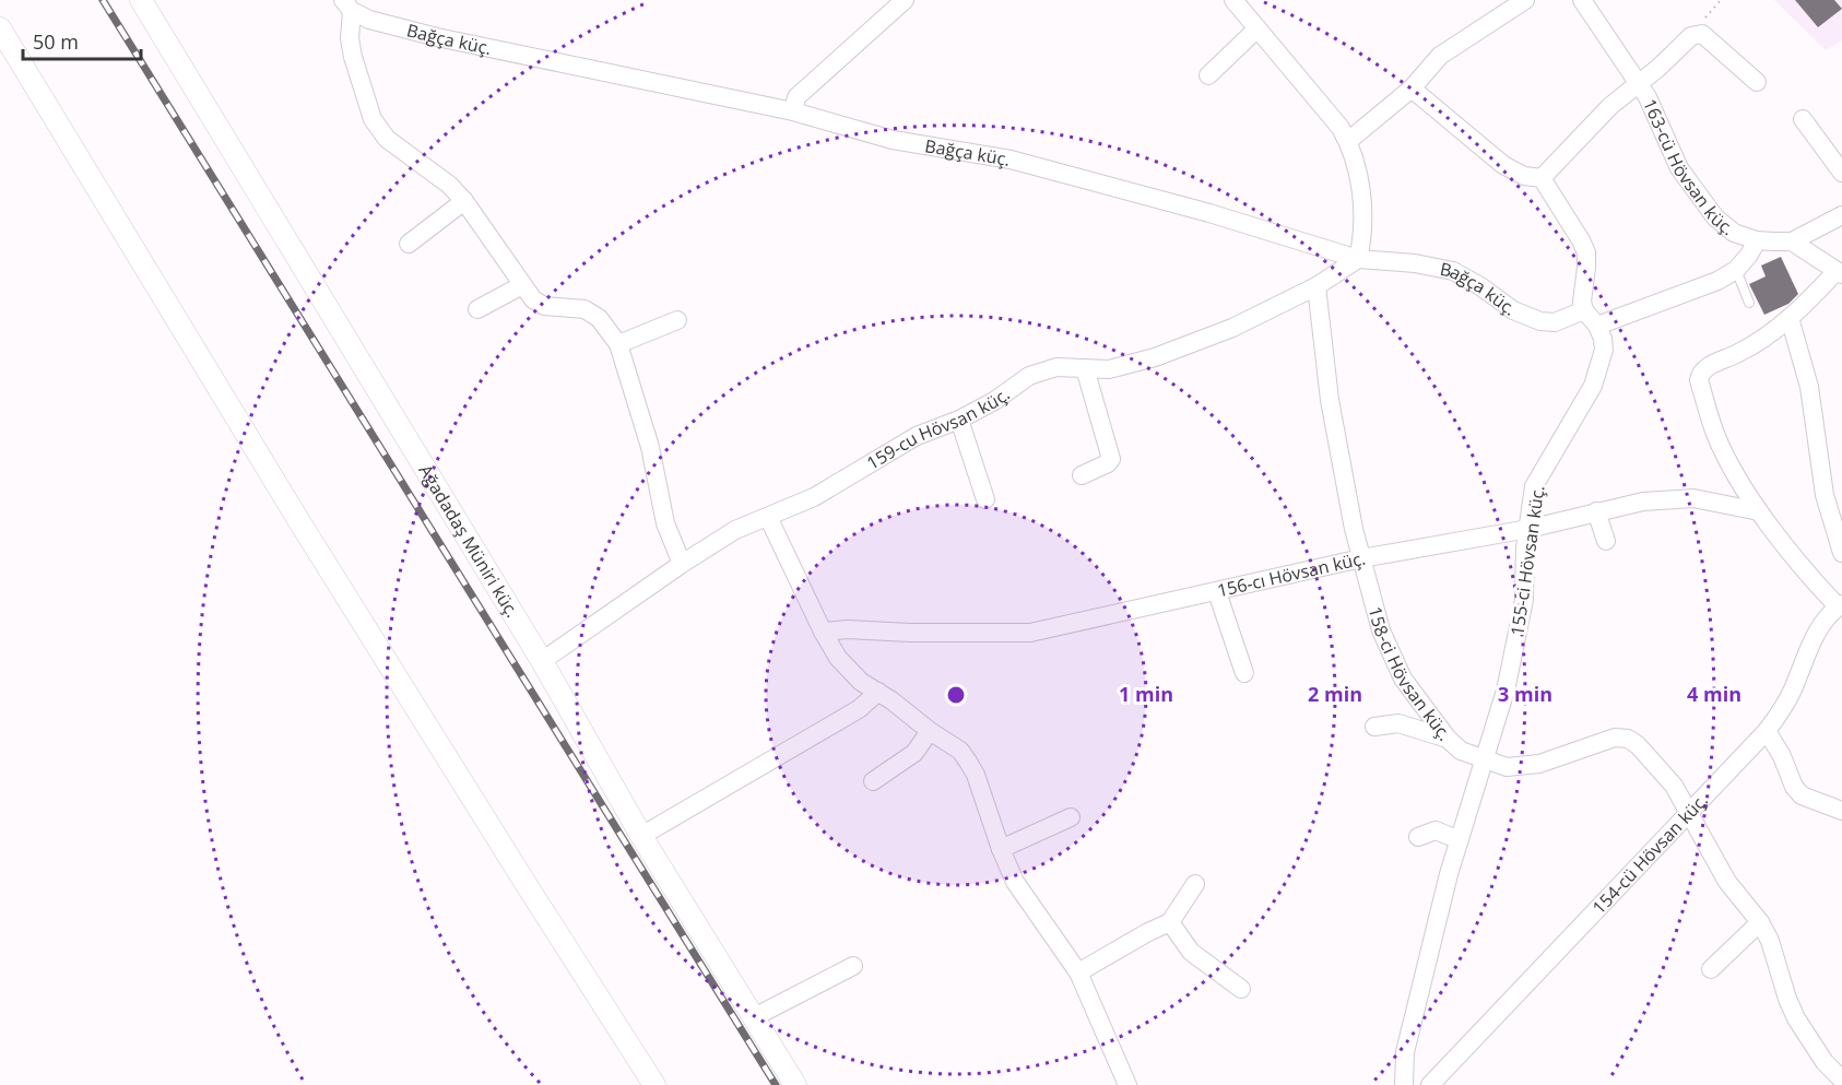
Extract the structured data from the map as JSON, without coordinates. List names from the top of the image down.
{
  "streets": {
    "street": [
      "Bağça küç.",
      "163-cü Hövsan küç.",
      "159-cu Hövsan küç.",
      "Ağadadaş Müniri küç.",
      "155-ci Hövsan küç.",
      "156-cı Hövsan küç.",
      "158-ci Hövsan küç.",
      "154-cü Hövsan küç."
    ]
  },
  "crossings": [
    ["Bağça küç.", "159-cu Hövsan küç."],
    ["159-cu Hövsan küç.", "Ağadadaş Müniri küç."],
    ["159-cu Hövsan küç.", "158-ci Hövsan küç."],
    ["155-ci Hövsan küç.", "156-cı Hövsan küç."],
    ["155-ci Hövsan küç.", "158-ci Hövsan küç."],
    ["156-cı Hövsan küç.", "158-ci Hövsan küç."],
    ["158-ci Hövsan küç.", "154-cü Hövsan küç."]
  ],
  "scale_bar": "50 m",
  "rings": [
    "1 min",
    "2 min",
    "3 min",
    "4 min"
  ]
}
